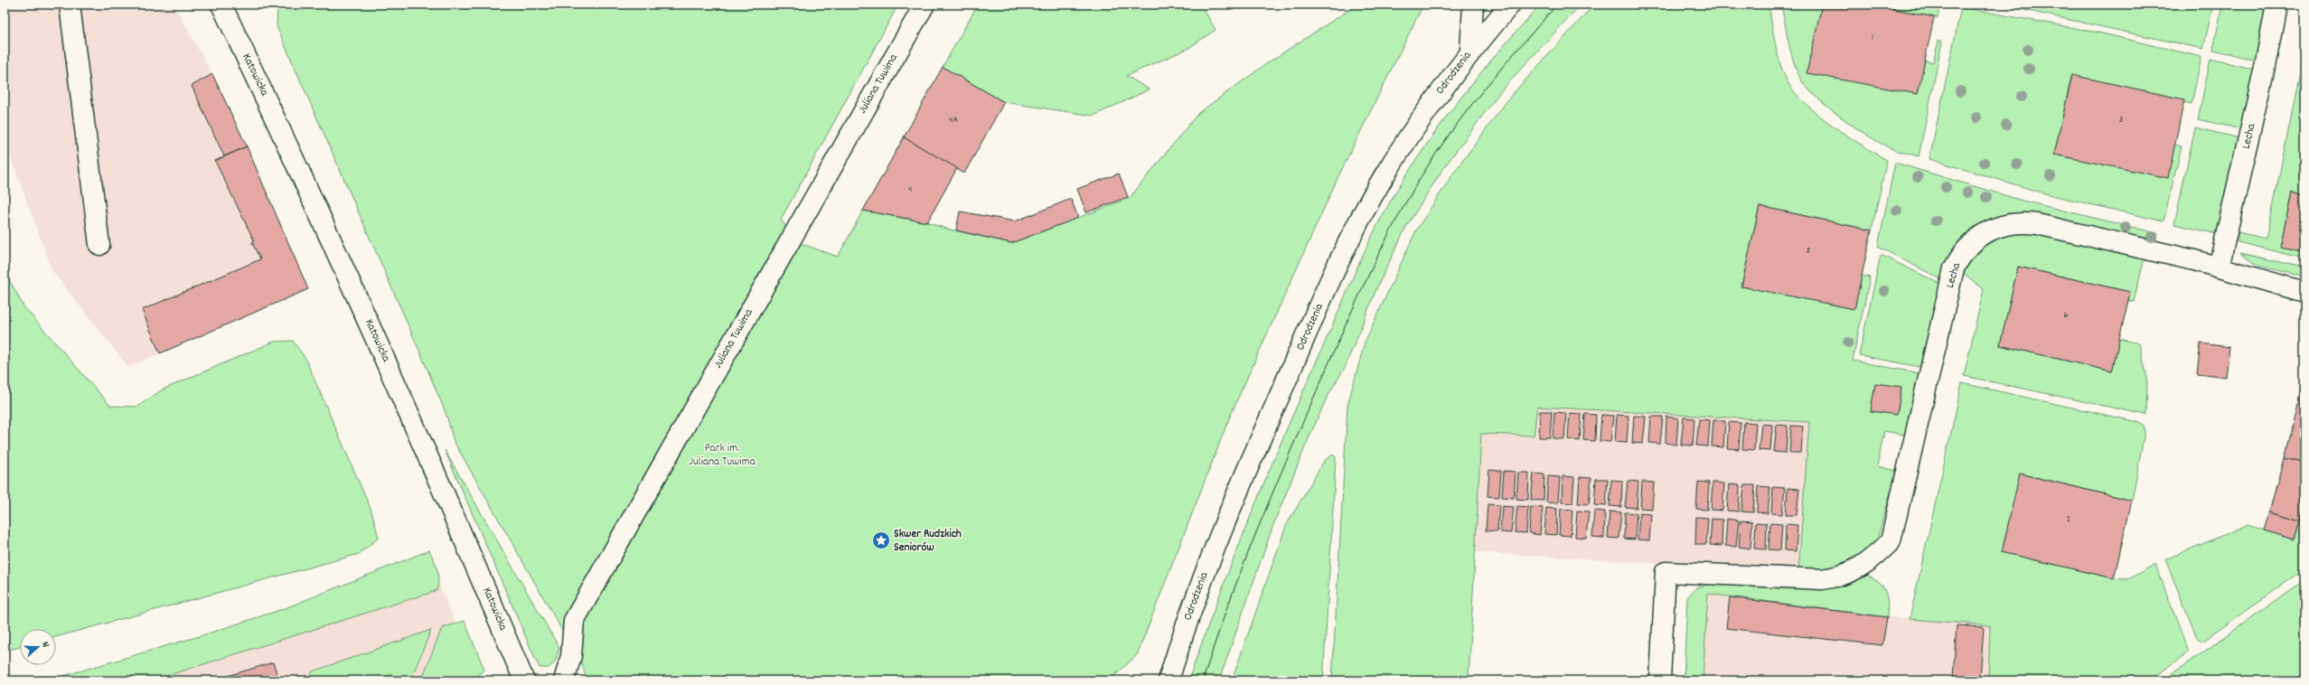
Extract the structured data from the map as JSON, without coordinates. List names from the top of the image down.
{
  "streets": {
    "street": [
      "Odrodzenia",
      "Katowicka",
      "Juliana Tuwima",
      "Lecha"
    ]
  },
  "parks": ["Park im. Juliana Tuwima"],
  "places": {
    "place": ["Skwer Rudzkich Seniorów"]
  },
  "house_numbers": [
    "1",
    "4A",
    "3",
    "4",
    "8",
    "6",
    "2"
  ],
  "north": "right"
}
